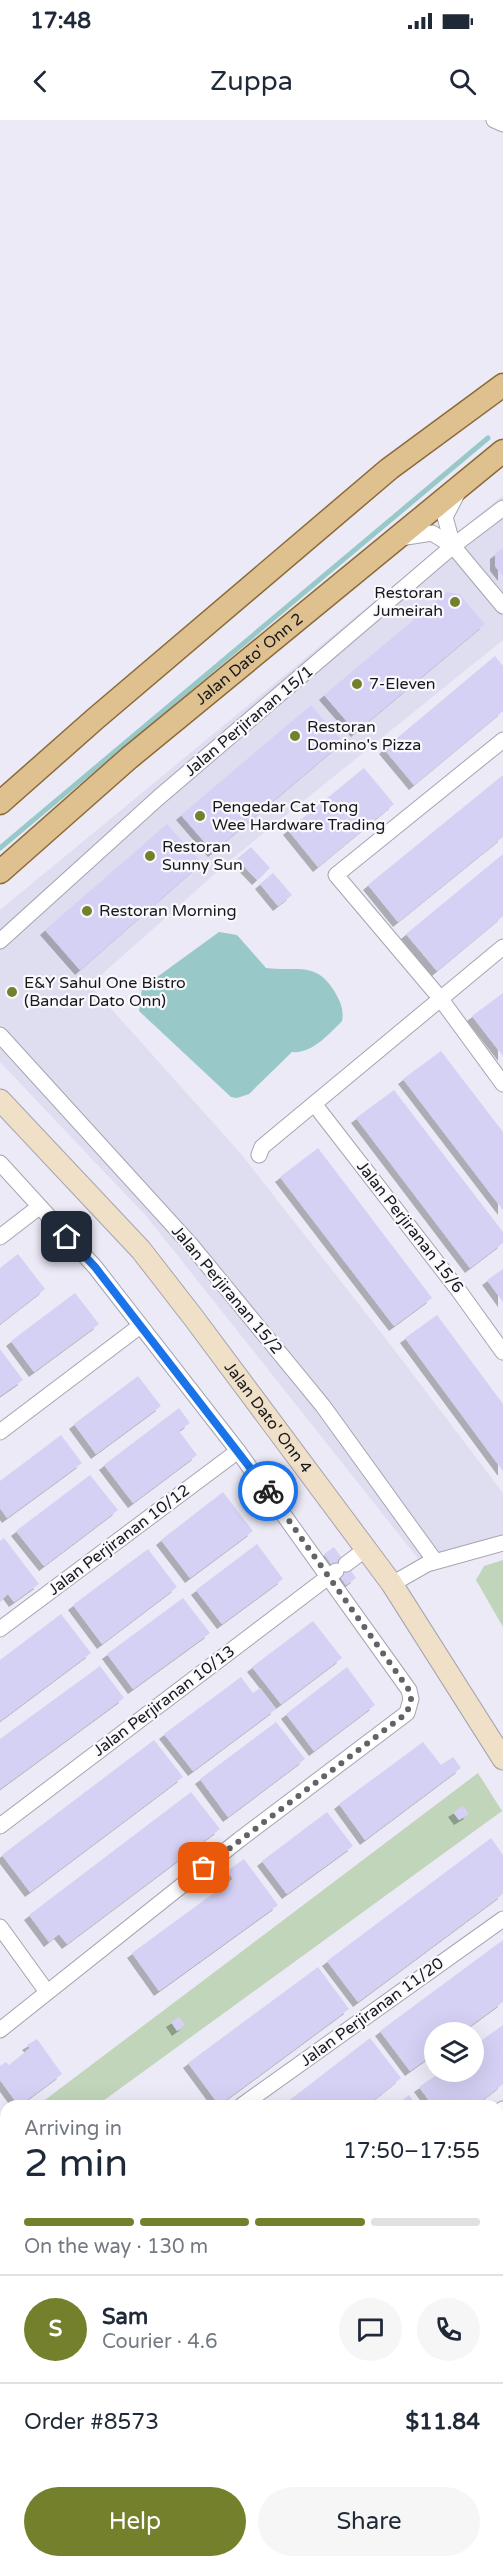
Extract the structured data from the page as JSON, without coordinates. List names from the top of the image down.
{
  "streets": {
    "main road": ["Jalan Dato' Onn 2", "Jalan Dato' Onn 4"],
    "street": [
      "Jalan Perjiranan 15/1",
      "Jalan Perjiranan 15/6",
      "Jalan Perjiranan 15/2",
      "Jalan Perjiranan 10/12",
      "Jalan Perjiranan 10/13",
      "Jalan Perjiranan 11/20"
    ]
  },
  "crossings": [
    ["Jalan Dato' Onn 4", "Jalan Perjiranan 10/13"]
  ],
  "places": [
    "Restoran Jumeirah",
    "7-Eleven",
    "Restoran Domino's Pizza",
    "Pengedar Cat Tong Wee Hardware Trading",
    "Restoran Sunny Sun",
    "Restoran Morning",
    "E&Y Sahul One Bistro (Bandar Dato Onn)"
  ],
  "page": {
    "status": "17:48",
    "header": "Zuppa",
    "heading": ["2 min", "Arriving in", "17:50–17:55"],
    "panel": [
      "Sam",
      "Courier · 4.6",
      "Order #8573",
      "$11.84"
    ],
    "bar": "On the way · 130 m",
    "round": "S",
    "buttons": ["Help", "Share"]
  }
}
